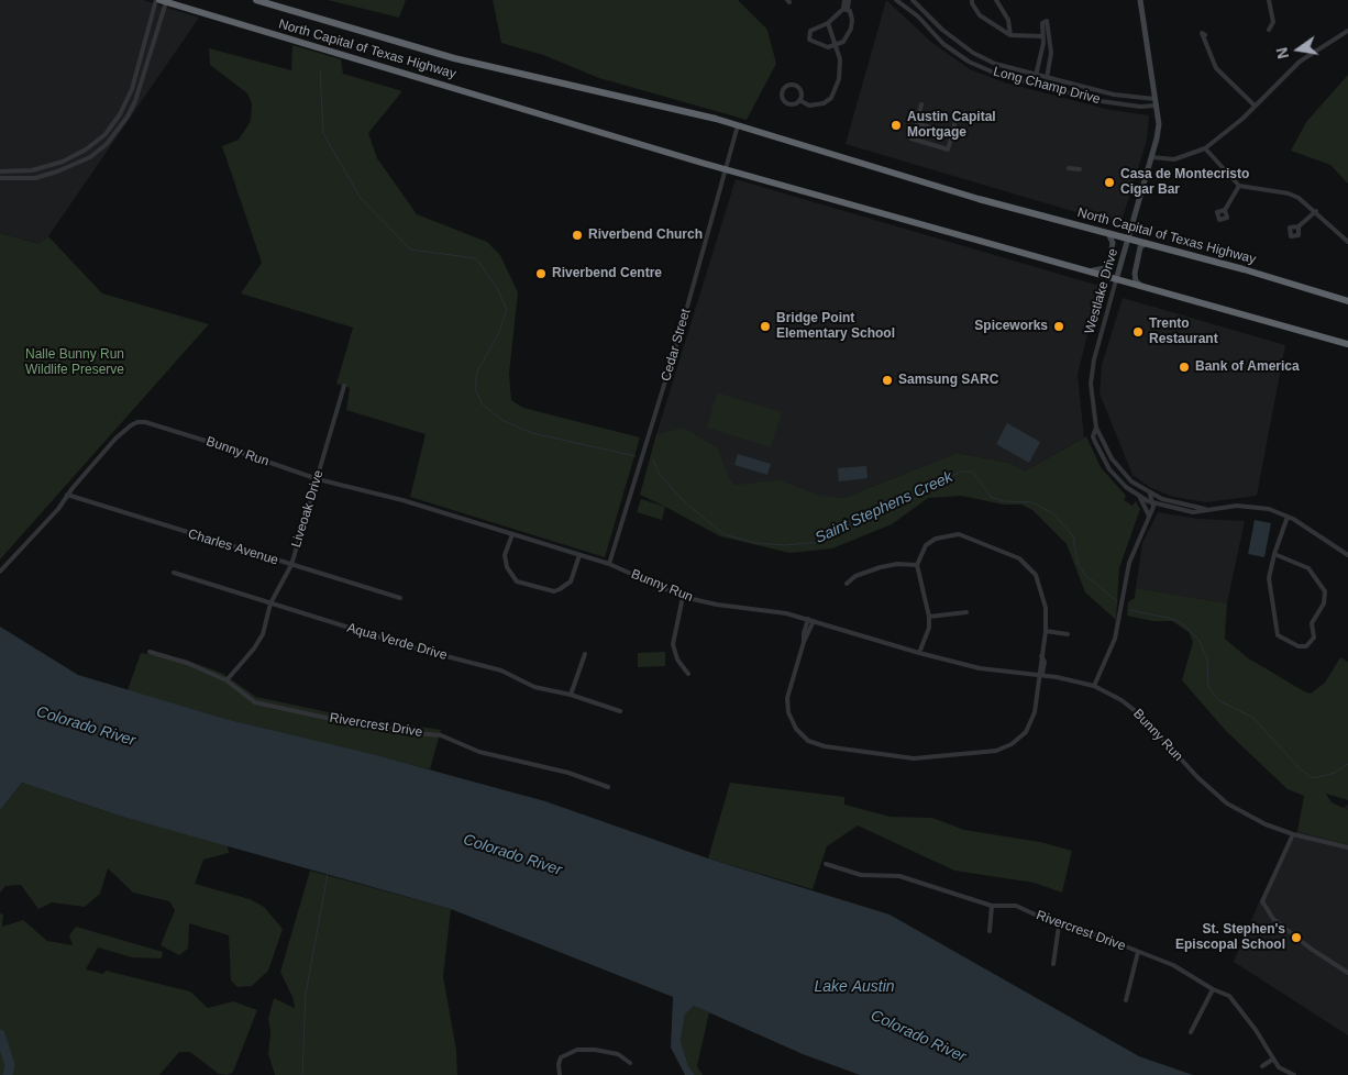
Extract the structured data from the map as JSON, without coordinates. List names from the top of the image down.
{
  "streets": {
    "highway": ["North Capital of Texas Highway"],
    "street": [
      "Long Champ Drive",
      "Westlake Drive",
      "Cedar Street",
      "Bunny Run",
      "Liveoak Drive",
      "Charles Avenue",
      "Aqua Verde Drive",
      "Rivercrest Drive"
    ]
  },
  "crossings": [
    ["North Capital of Texas Highway", "Westlake Drive"],
    ["North Capital of Texas Highway", "Cedar Street"],
    ["Long Champ Drive", "Westlake Drive"],
    ["Cedar Street", "Bunny Run"],
    ["Bunny Run", "Liveoak Drive"],
    ["Bunny Run", "Charles Avenue"],
    ["Liveoak Drive", "Charles Avenue"],
    ["Liveoak Drive", "Aqua Verde Drive"],
    ["Liveoak Drive", "Rivercrest Drive"]
  ],
  "water": ["Saint Stephens Creek", "Colorado River", "Lake Austin"],
  "parks": ["Nalle Bunny Run Wildlife Preserve"],
  "places": [
    "Austin Capital Mortgage",
    "Casa de Montecristo Cigar Bar",
    "Riverbend Church",
    "Riverbend Centre",
    "Bridge Point Elementary School",
    "Spiceworks",
    "Trento Restaurant",
    "Bank of America",
    "Samsung SARC",
    "St. Stephen's Episcopal School"
  ],
  "north": "left"
}
